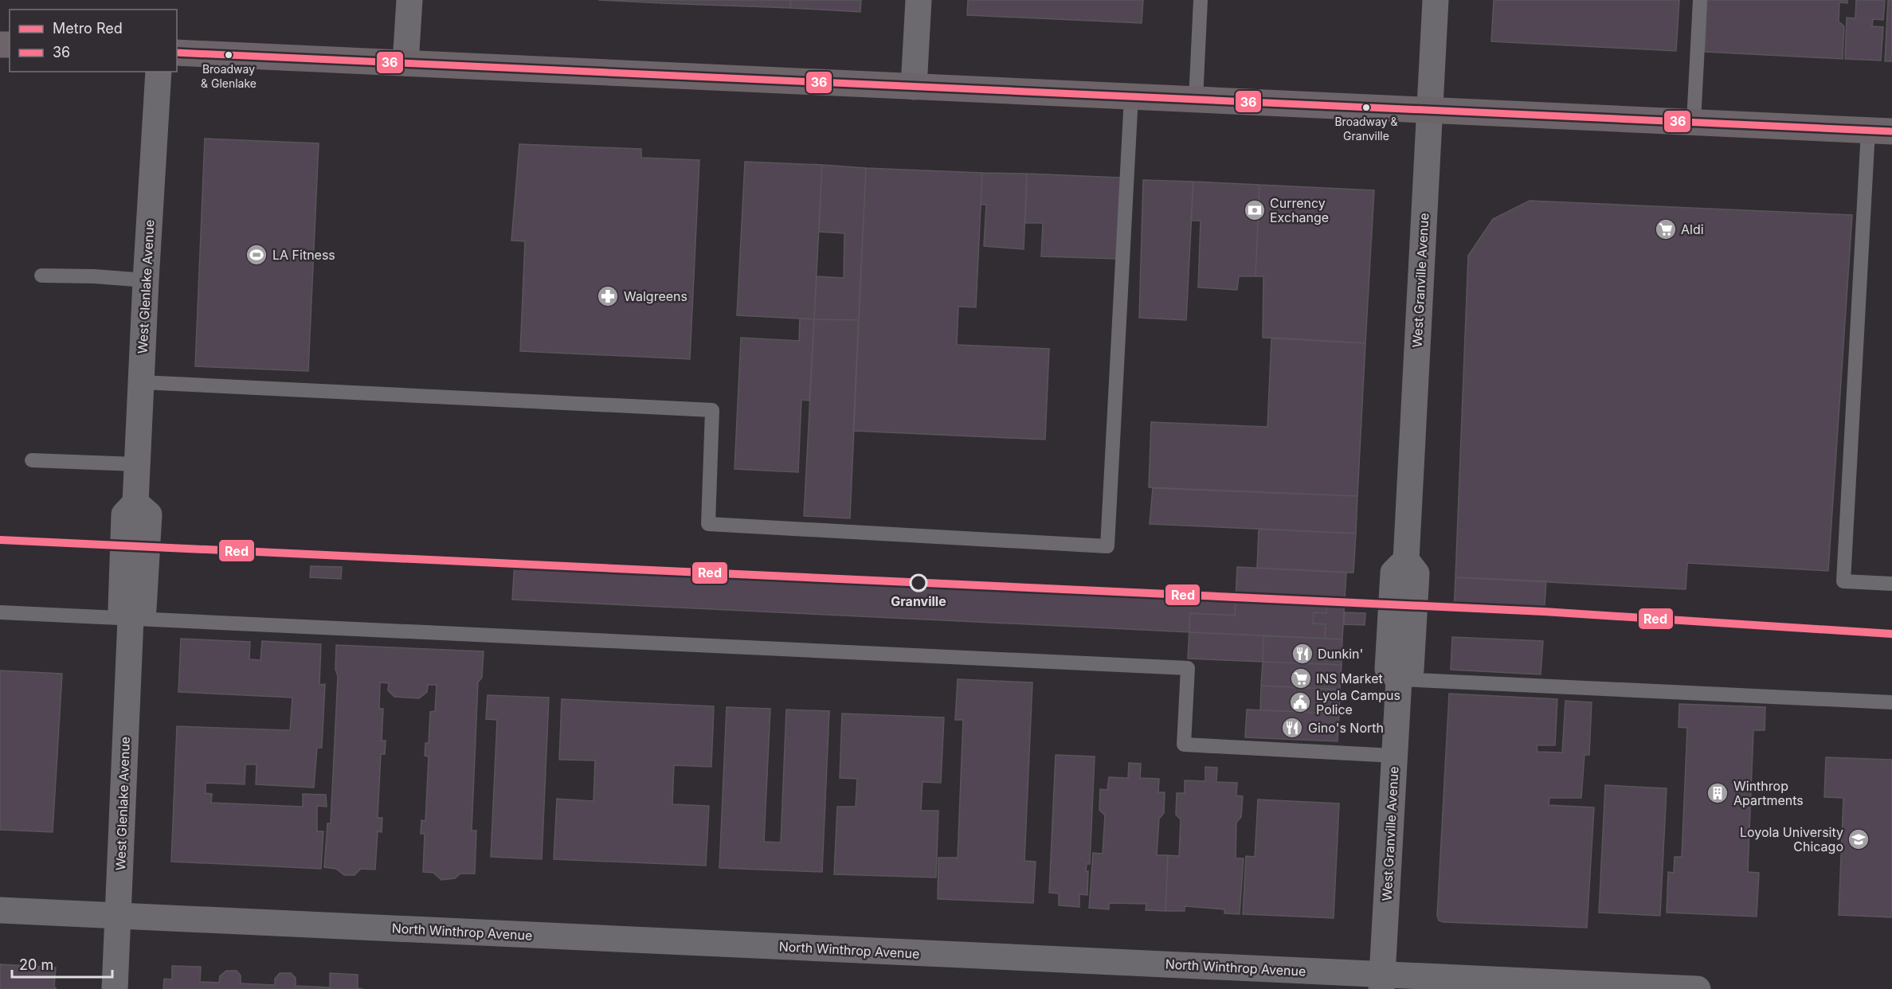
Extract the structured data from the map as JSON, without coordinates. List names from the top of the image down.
{
  "streets": {
    "street": ["West Granville Avenue", "West Glenlake Avenue", "North Winthrop Avenue"]
  },
  "crossings": [
    ["West Granville Avenue", "North Winthrop Avenue"],
    ["West Glenlake Avenue", "North Winthrop Avenue"]
  ],
  "places": {
    "other": ["Broadway & Glenlake", "Broadway & Granville", "Granville"],
    "bank": ["Currency Exchange"],
    "supermarket": ["Aldi", "INS Market"],
    "sports": ["LA Fitness"],
    "pharmacy": ["Walgreens"],
    "restaurant": ["Dunkin'", "Gino's North"],
    "public building": ["Lyola Campus Police"],
    "building": ["Winthrop Apartments"],
    "school or university": ["Loyola University Chicago"]
  },
  "lines": ["transit line 36", "metro line Red"],
  "legend": ["Metro Red", "36"],
  "scale_bar": "20 m"
}
